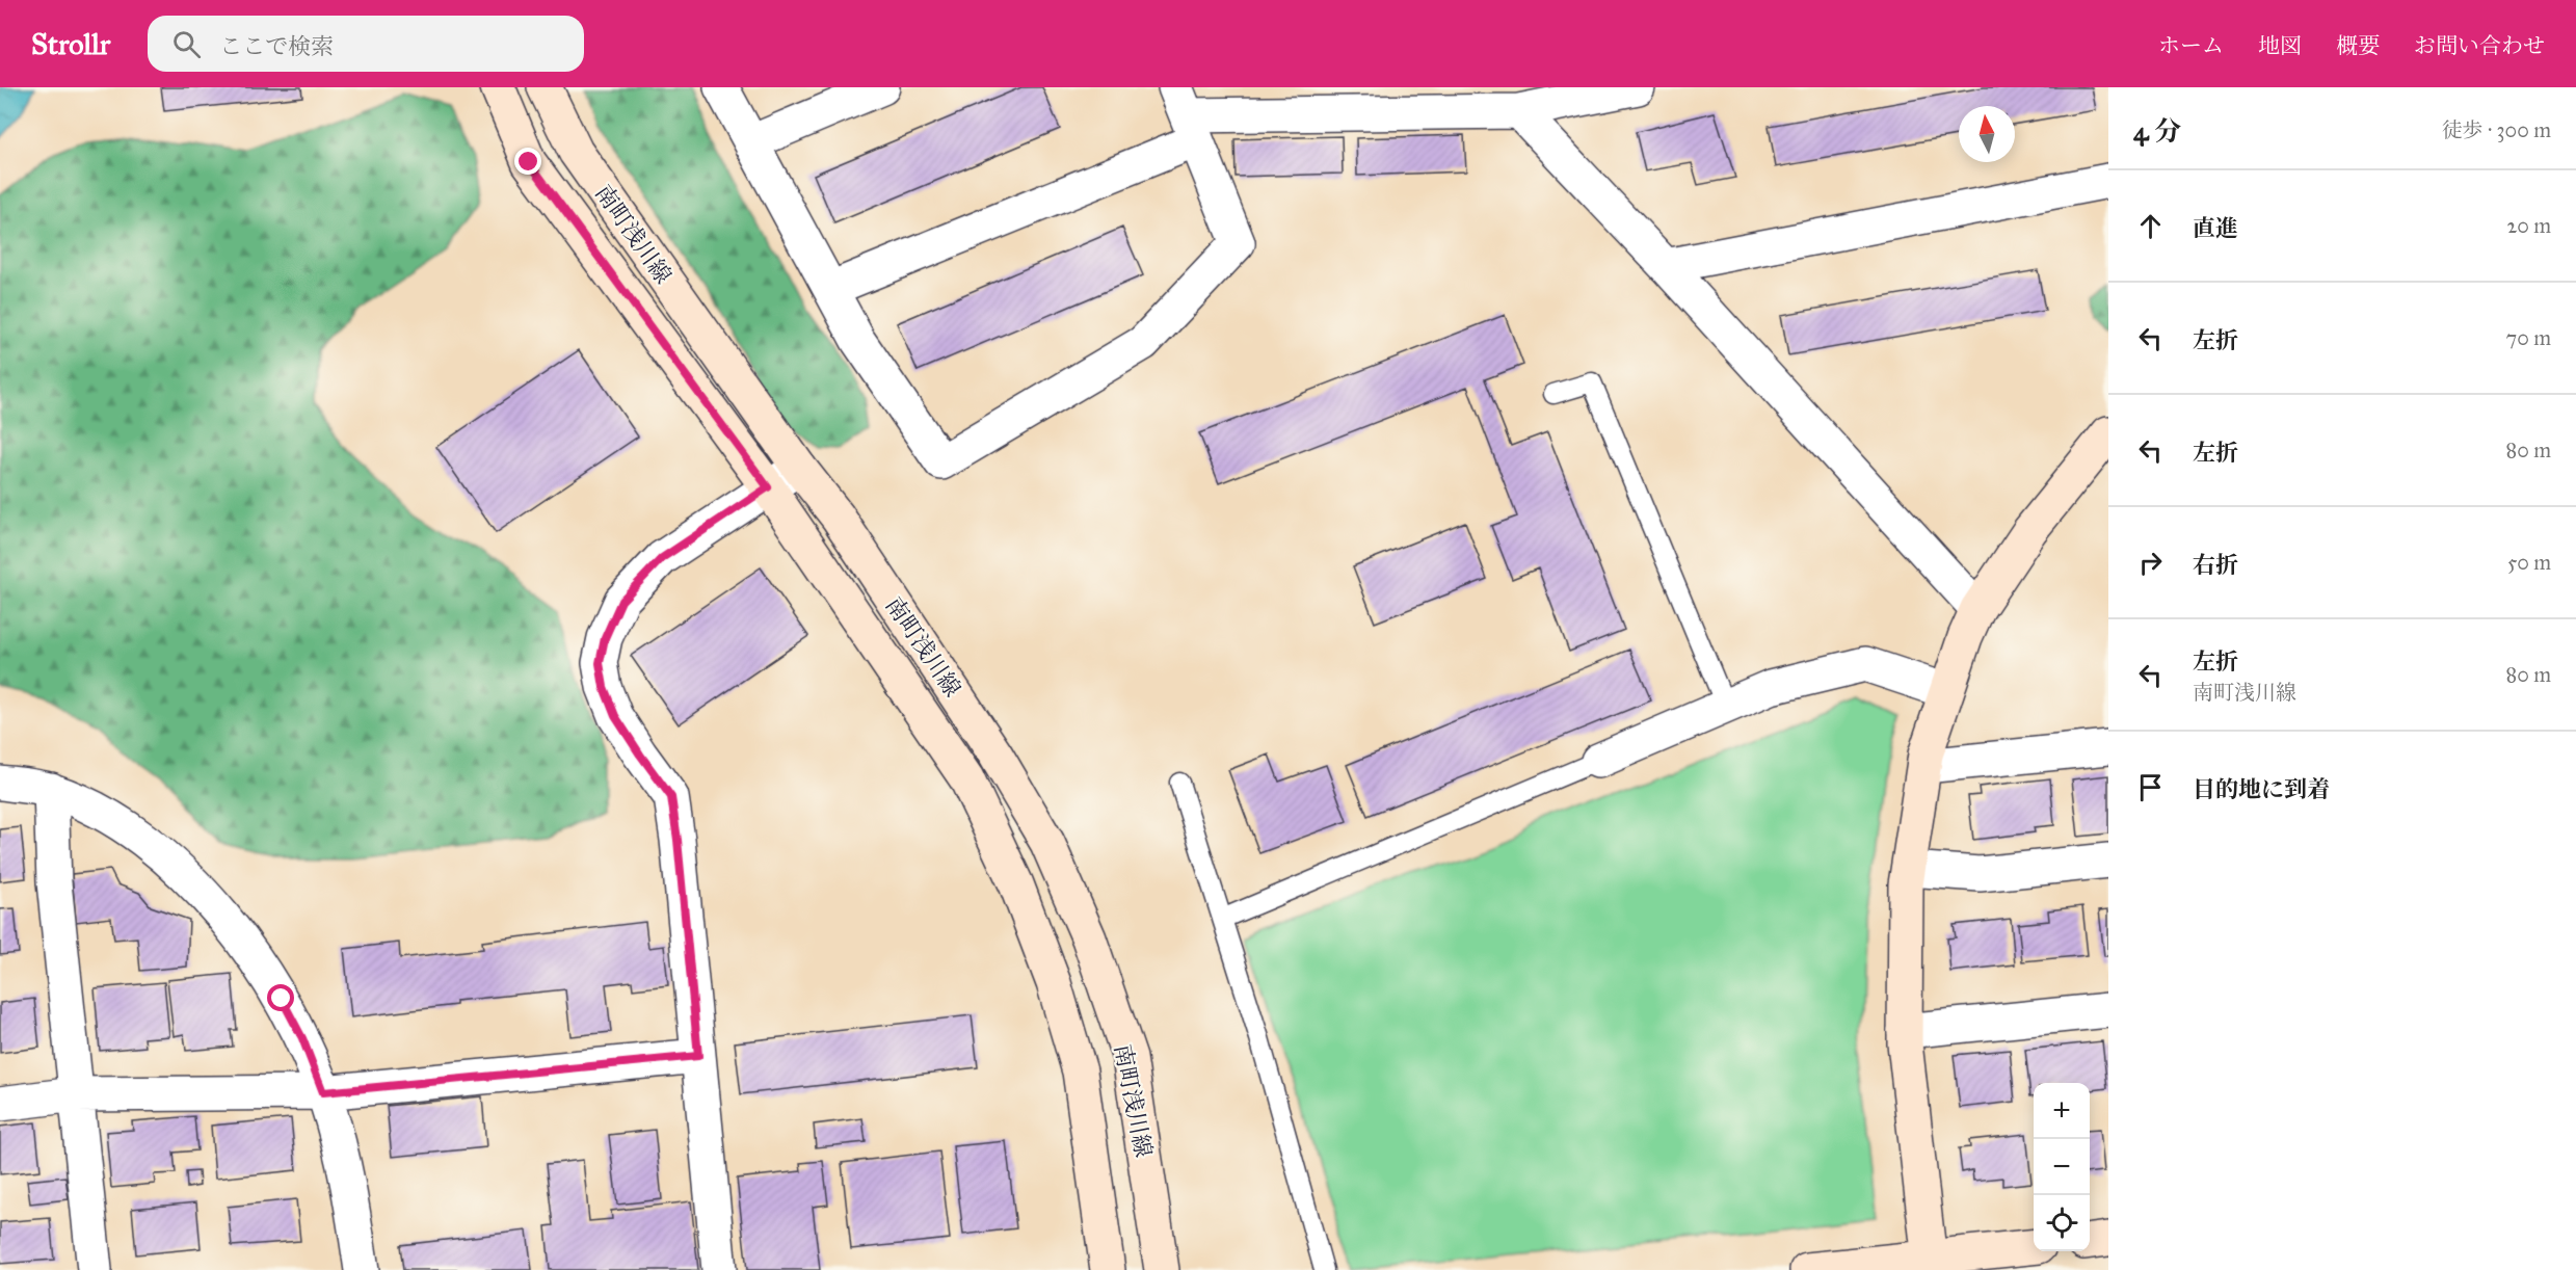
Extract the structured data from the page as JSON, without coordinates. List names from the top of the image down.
{
  "streets": {
    "street": ["南町浅川線"]
  },
  "north": "top",
  "page": {
    "header": "Strollr",
    "search": "ここで検索",
    "nav": [
      "ホーム",
      "地図",
      "概要",
      "お問い合わせ"
    ],
    "heading": ["4 分", "徒歩 · 300 m"],
    "list": [
      ["直進", "20 m"],
      ["左折", "70 m"],
      ["左折", "80 m"],
      ["右折", "50 m"],
      ["左折", "南町浅川線", "80 m"],
      "目的地に到着"
    ],
    "map_buttons": ["+", "−"]
  }
}
